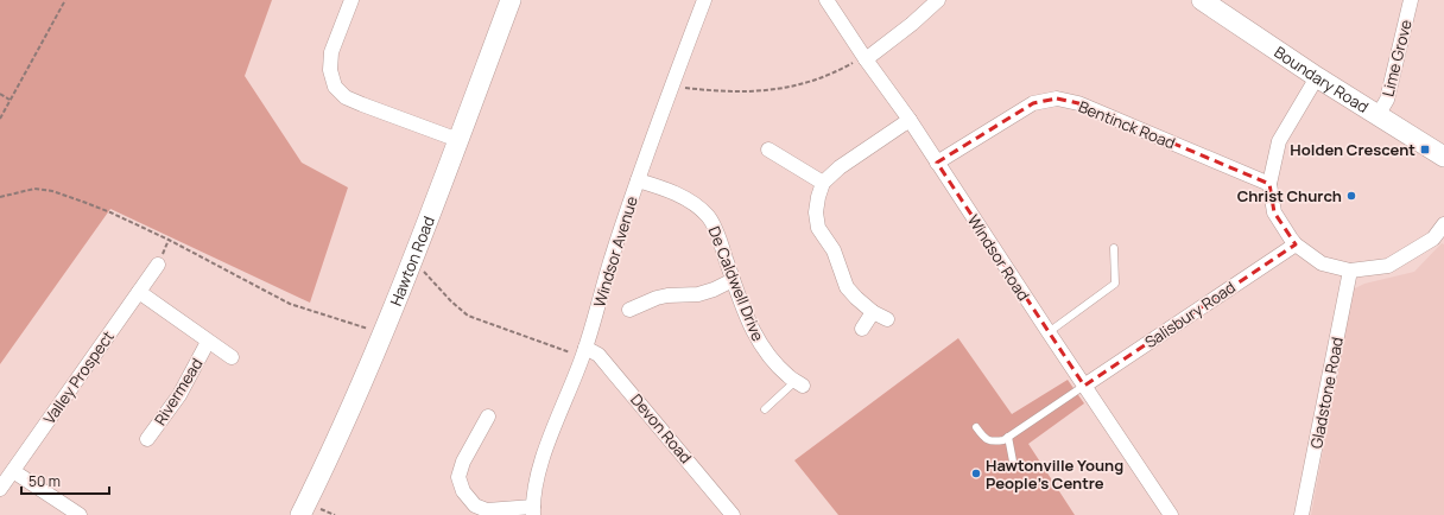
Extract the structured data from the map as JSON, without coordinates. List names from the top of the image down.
{
  "streets": {
    "street": [
      "Lime Grove",
      "Boundary Road",
      "Bentinck Road",
      "Windsor Avenue",
      "Windsor Road",
      "Hawton Road",
      "De Caldwell Drive",
      "Salisbury Road",
      "Valley Prospect",
      "Rivermead",
      "Gladstone Road",
      "Devon Road"
    ]
  },
  "crossings": [
    ["Lime Grove", "Boundary Road"],
    ["Bentinck Road", "Windsor Road"],
    ["Windsor Avenue", "De Caldwell Drive"],
    ["Windsor Avenue", "Devon Road"],
    ["Windsor Road", "Salisbury Road"],
    ["Valley Prospect", "Rivermead"]
  ],
  "places": {
    "transit": ["Holden Crescent"],
    "other": ["Christ Church", "Hawtonville Young People's Centre"]
  },
  "scale_bar": "50 m"
}
